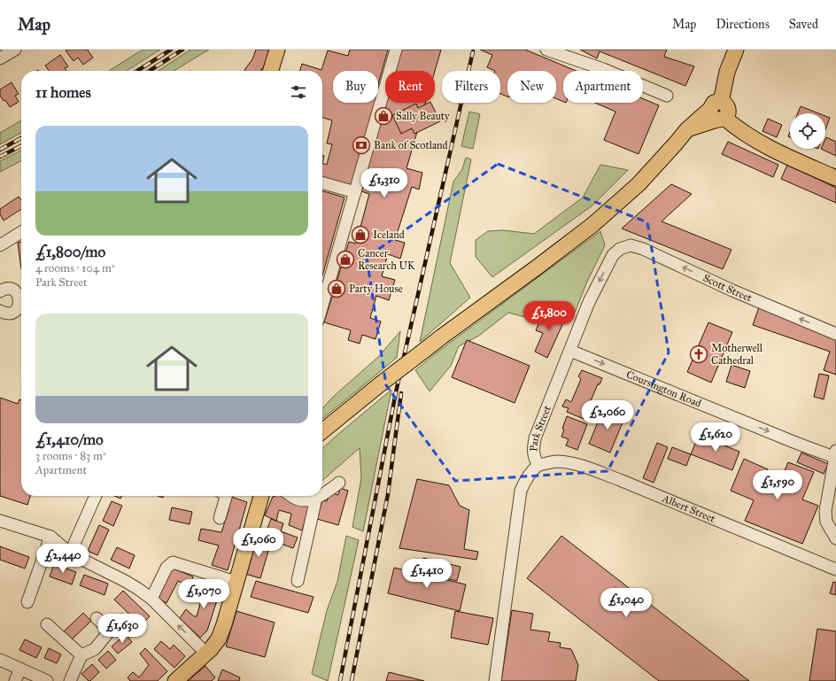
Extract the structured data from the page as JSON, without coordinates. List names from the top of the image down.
{
  "streets": {
    "street": [
      "Scott Street",
      "Coursington Road",
      "Park Street",
      "Albert Street"
    ]
  },
  "crossings": [
    ["Scott Street", "Park Street"],
    ["Coursington Road", "Park Street"],
    ["Park Street", "Albert Street"]
  ],
  "one_way": ["Scott Street", "Coursington Road"],
  "places": {
    "shop": [
      "Sally Beauty",
      "Iceland",
      "Cancer Research UK",
      "Party House"
    ],
    "bank": ["Bank of Scotland"],
    "church": ["Motherwell Cathedral"]
  },
  "page": {
    "header": "Map",
    "nav": ["Map", "Directions", "Saved"],
    "chip": [
      "Buy",
      "Rent",
      "Filters",
      "New",
      "Apartment"
    ],
    "heading": "11 homes",
    "list": [
      {
        "name": "£1,800/mo",
        "note": "4 rooms · 104 m² · Park Street"
      },
      {
        "name": "£1,410/mo",
        "note": "3 rooms · 83 m² · Apartment"
      }
    ],
    "price": [
      "£1,310",
      "£1,800",
      "£2,060",
      "£1,620",
      "£1,590",
      "£1,060",
      "£2,440",
      "£1,410",
      "£1,070",
      "£1,040",
      "£1,630"
    ]
  }
}
